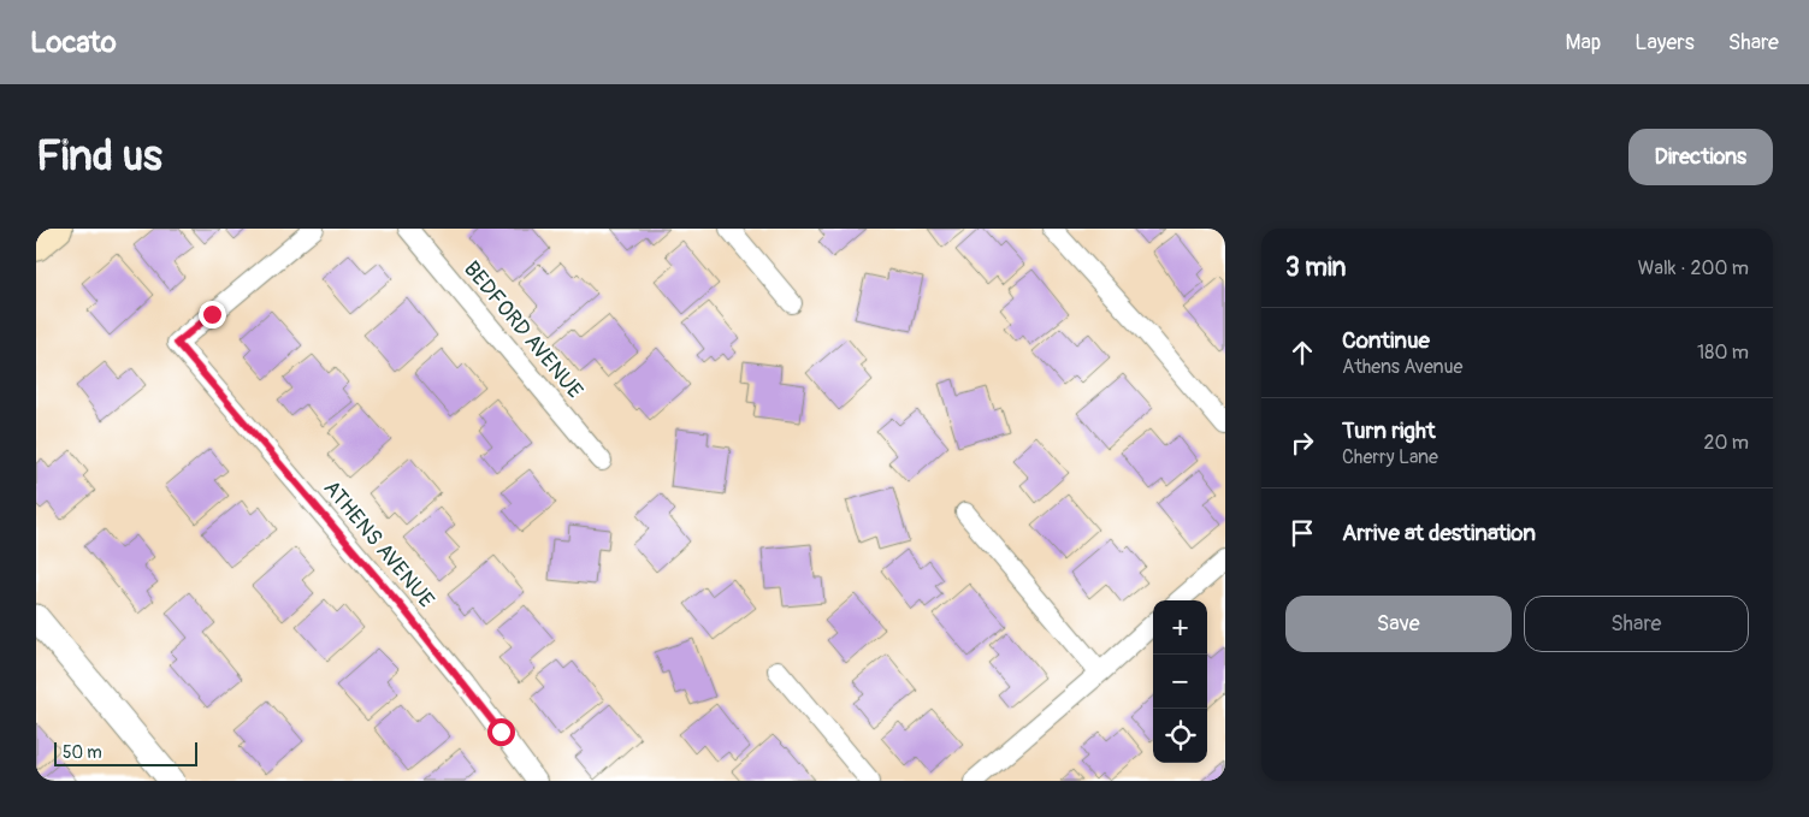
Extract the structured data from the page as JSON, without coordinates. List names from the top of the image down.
{
  "streets": {
    "street": ["BEDFORD AVENUE", "ATHENS AVENUE"]
  },
  "scale_bar": "50 m",
  "page": {
    "header": "Locato",
    "nav": ["Map", "Layers", "Share"],
    "buttons": [
      "Directions",
      ["Save", "Share"]
    ],
    "title": "Find us",
    "heading": ["3 min", "Walk · 200 m"],
    "list": [
      ["Continue", "Athens Avenue", "180 m"],
      ["Turn right", "Cherry Lane", "20 m"],
      "Arrive at destination"
    ],
    "map_buttons": ["+", "−"],
    "scale": "50 m"
  }
}
